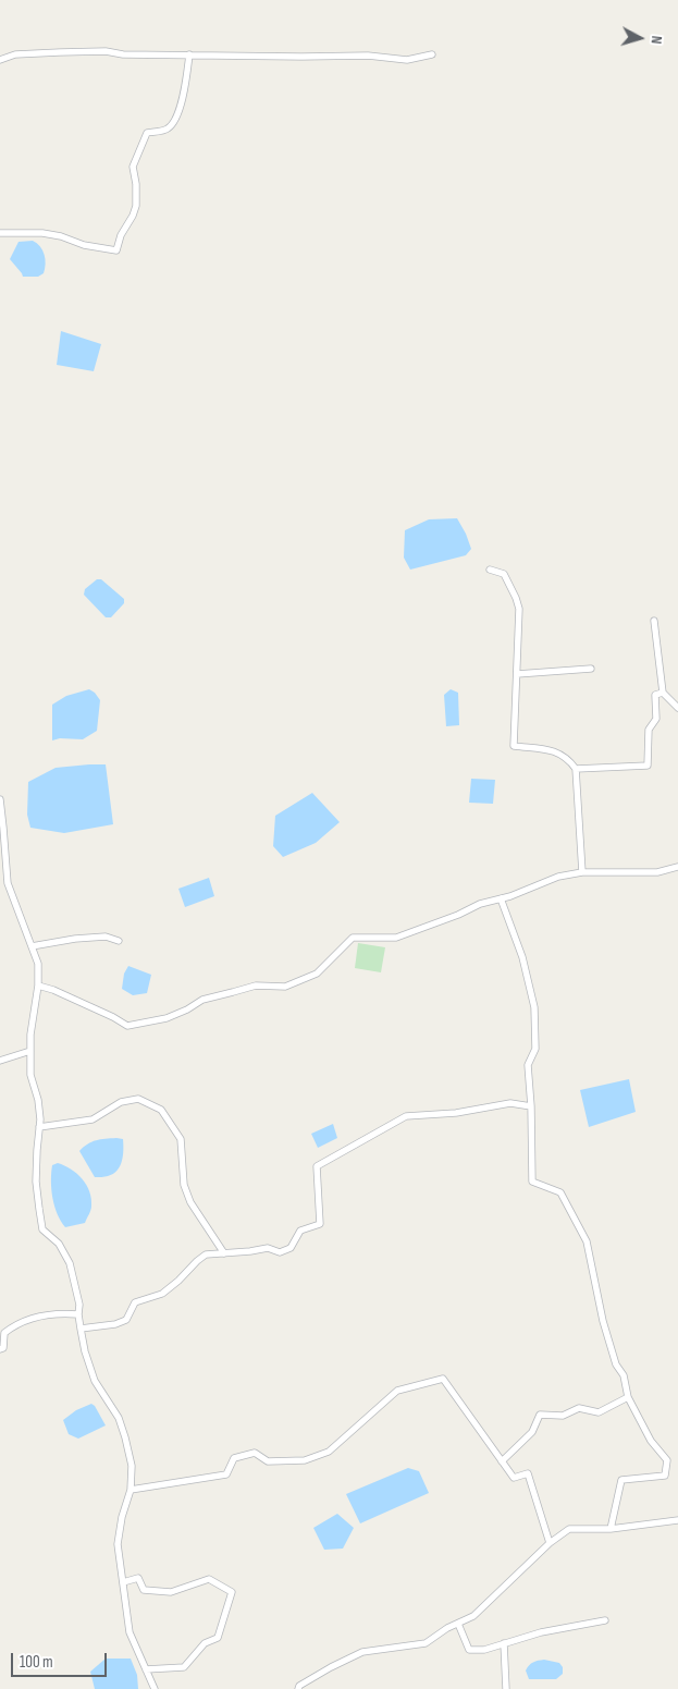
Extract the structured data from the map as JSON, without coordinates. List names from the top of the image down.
{
  "scale_bar": "100 m",
  "north": "right"
}
